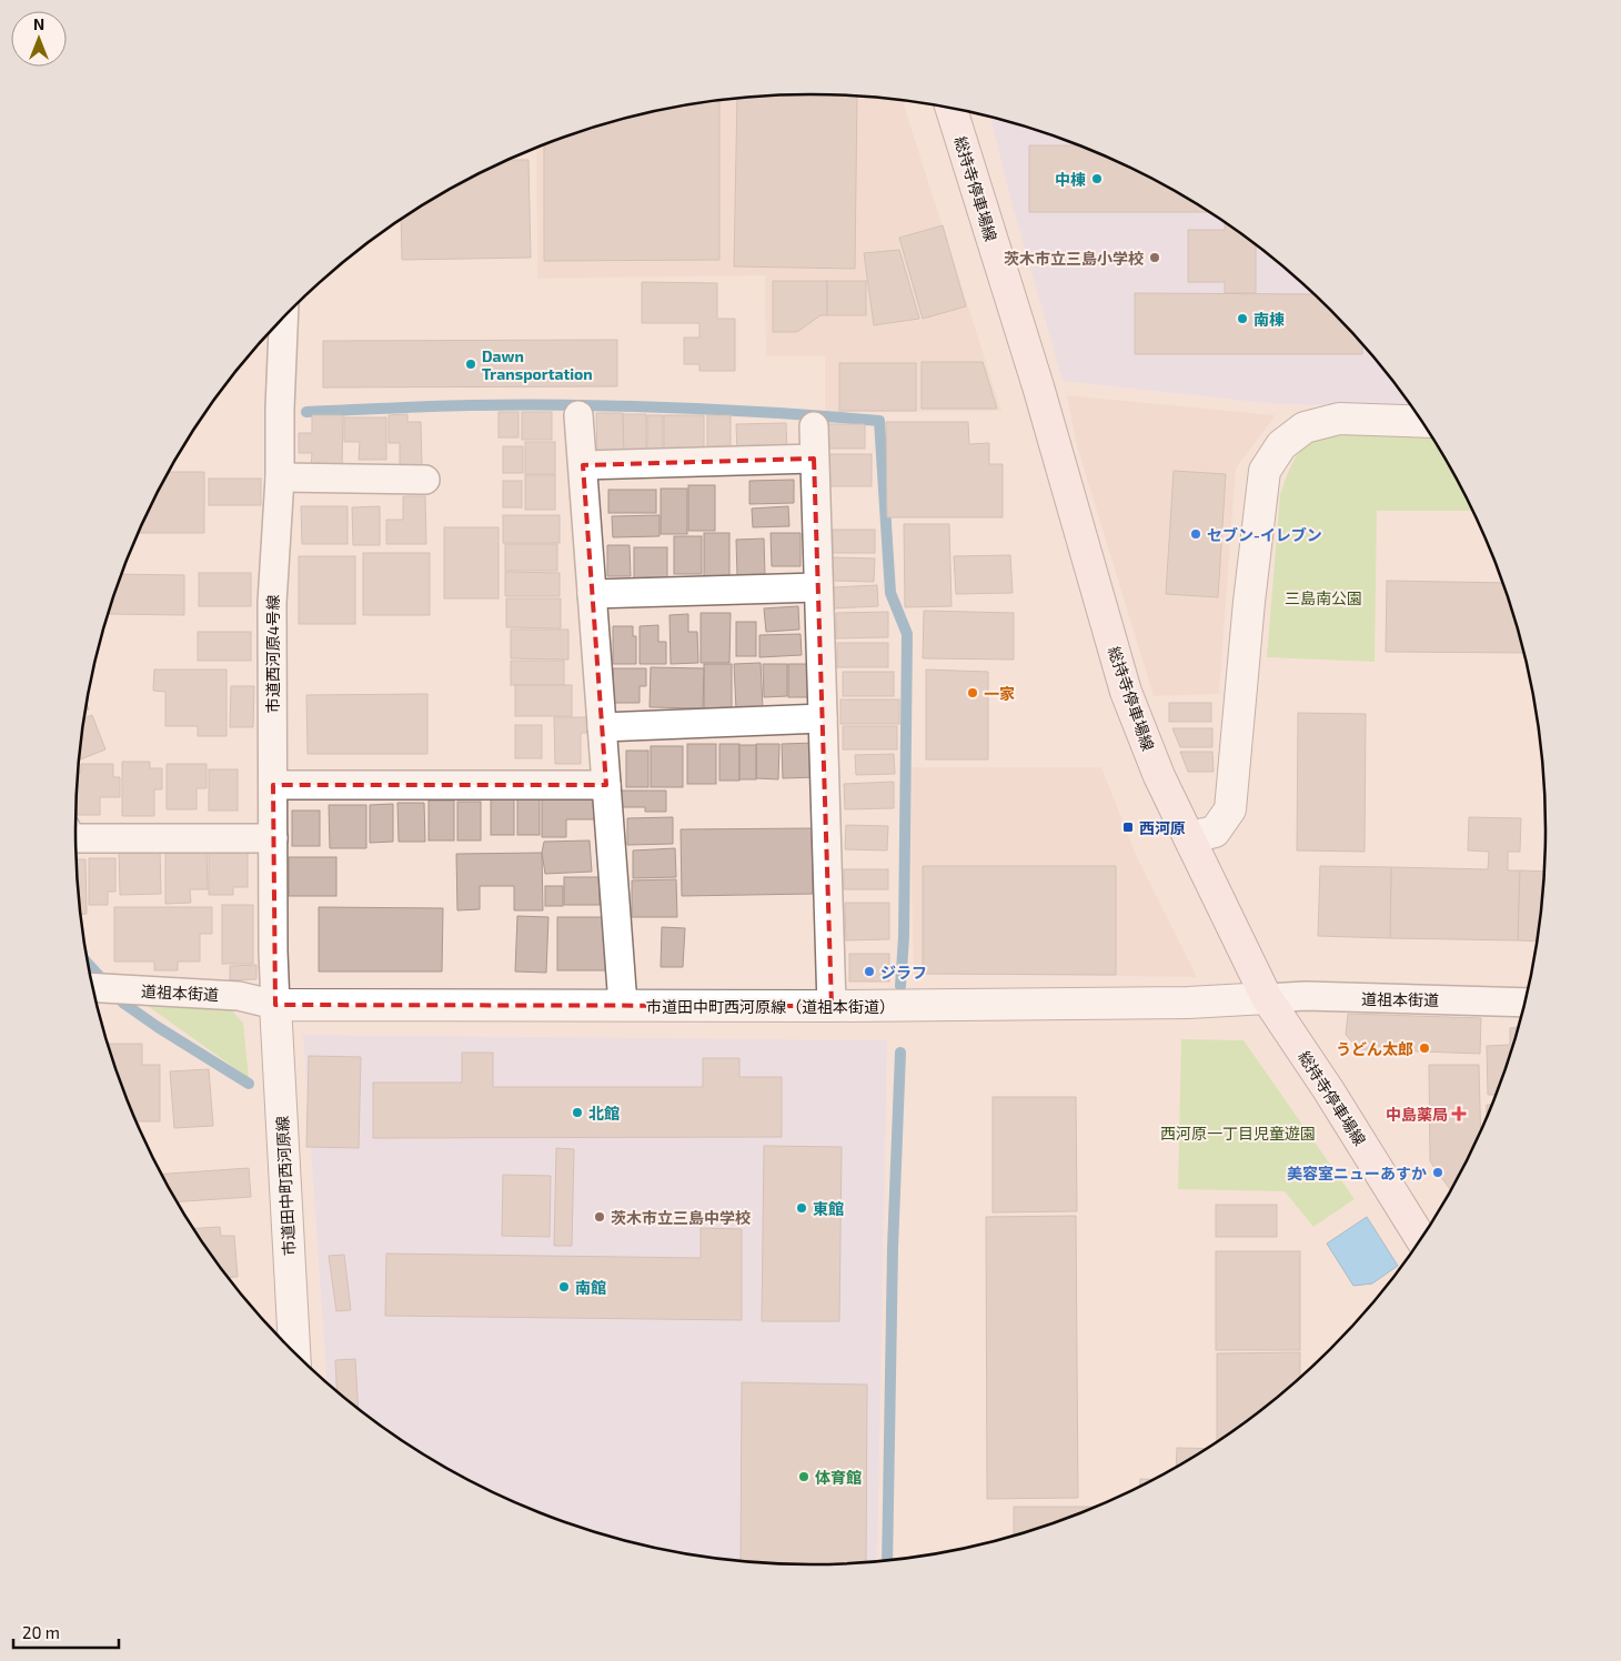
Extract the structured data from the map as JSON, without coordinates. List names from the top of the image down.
{
  "streets": {
    "main road": ["総持寺停車場線"],
    "street": [
      "市道西河原4号線",
      "道祖本街道",
      "市道田中町西河原線（道祖本街道）",
      "市道田中町西河原線"
    ]
  },
  "crossings": [
    ["総持寺停車場線", "道祖本街道"],
    ["総持寺停車場線", "市道田中町西河原線（道祖本街道）"],
    ["市道西河原4号線", "道祖本街道"],
    ["市道西河原4号線", "市道田中町西河原線（道祖本街道）"],
    ["市道西河原4号線", "市道田中町西河原線"],
    ["道祖本街道", "市道田中町西河原線（道祖本街道）"],
    ["道祖本街道", "市道田中町西河原線"],
    ["市道田中町西河原線（道祖本街道）", "市道田中町西河原線"]
  ],
  "parks": ["三島南公園", "西河原一丁目児童遊園"],
  "places": {
    "other": [
      "中棟",
      "茨木市立三島小学校",
      "南棟",
      "Dawn Transportation",
      "セブン-イレブン",
      "一家",
      "ジラフ",
      "うどん太郎",
      "北館",
      "美容室ニューあすか",
      "東館",
      "茨木市立三島中学校",
      "南館",
      "体育館"
    ],
    "transit": ["西河原"],
    "health": ["中島薬局"]
  },
  "scale_bar": "20 m",
  "north": "top"
}
